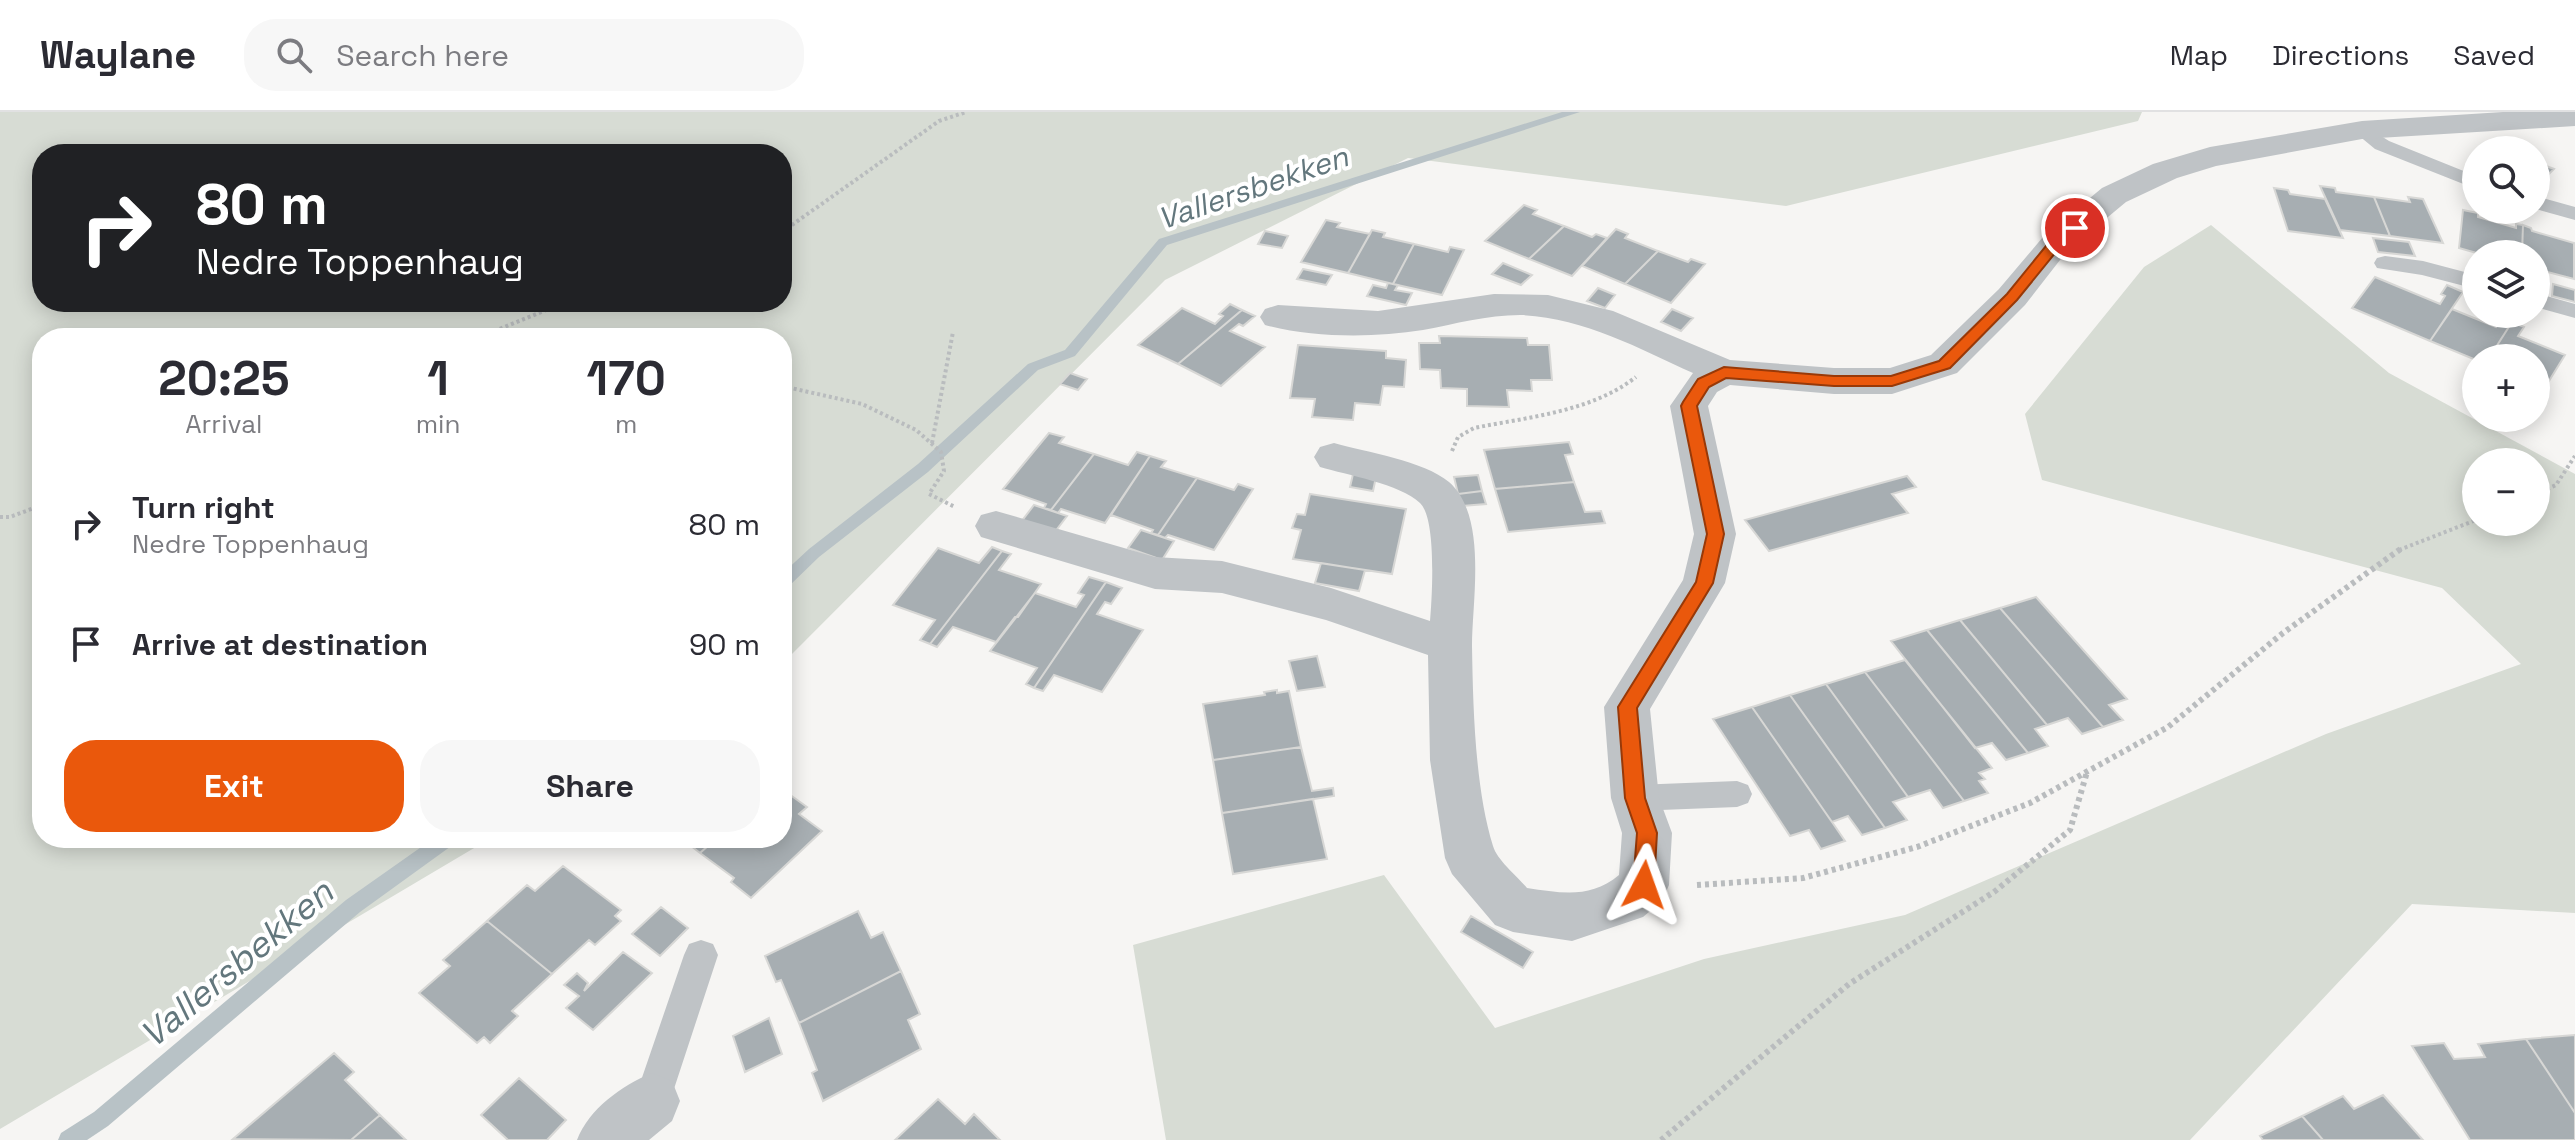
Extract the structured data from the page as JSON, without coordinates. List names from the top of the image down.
{
  "water": ["Vallersbekken"],
  "page": {
    "header": "Waylane",
    "search": "Search here",
    "nav": ["Map", "Directions", "Saved"],
    "map_buttons": ["+", "−"],
    "turn": ["80 m", "Nedre Toppenhaug"],
    "eta": [
      "20:25",
      "Arrival",
      "1",
      "min",
      "170",
      "m"
    ],
    "list": [
      {
        "name": "Turn right",
        "note": "Nedre Toppenhaug",
        "value": "80 m"
      },
      {
        "name": "Arrive at destination",
        "value": "90 m"
      }
    ],
    "buttons": ["Exit", "Share"]
  }
}
